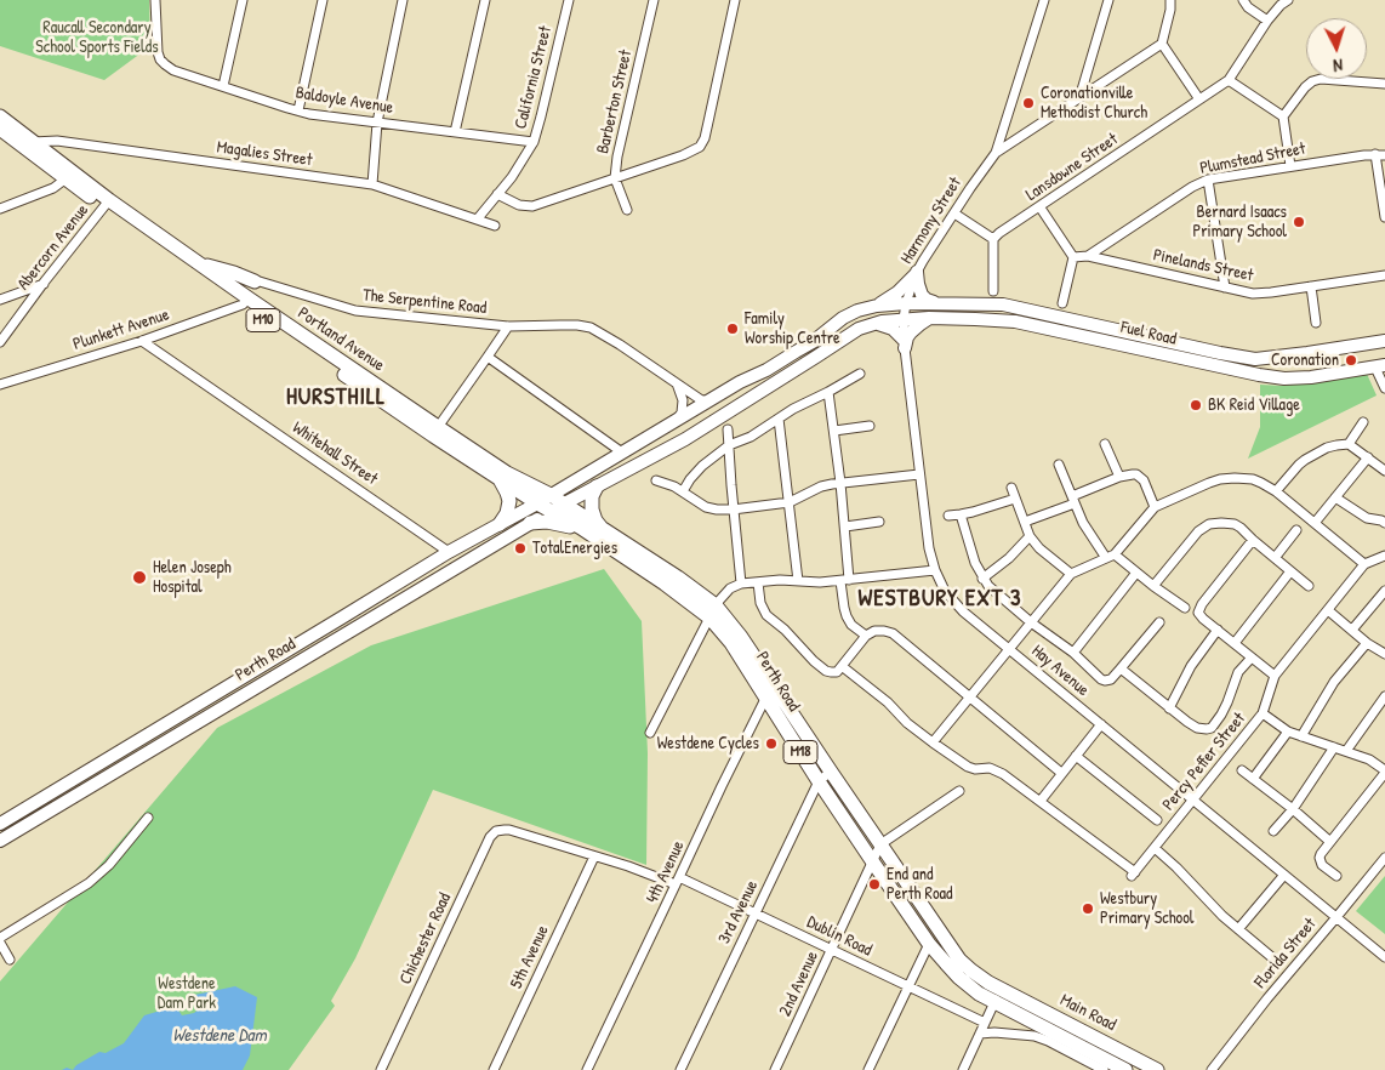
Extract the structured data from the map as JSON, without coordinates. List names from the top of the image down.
{
  "streets": {
    "main road": [
      "M10",
      "Fuel Road",
      "Portland Avenue",
      "Perth Road",
      "M18",
      "Main Road"
    ],
    "street": [
      "California Street",
      "Baldoyle Avenue",
      "Barberton Street",
      "Magalies Street",
      "Plumstead Street",
      "Lansdowne Street",
      "Harmony Street",
      "Abercorn Avenue",
      "Pinelands Street",
      "The Serpentine Road",
      "Plunkett Avenue",
      "Whitehall Street",
      "Hay Avenue",
      "Percy Peffer Street",
      "4th Avenue",
      "3rd Avenue",
      "Dublin Road",
      "Chichester Road",
      "Florida Street",
      "5th Avenue",
      "2nd Avenue"
    ]
  },
  "crossings": [
    ["California Street", "Baldoyle Avenue"],
    ["California Street", "Magalies Street"],
    ["Magalies Street", "Portland Avenue"],
    ["Plumstead Street", "Pinelands Street"],
    ["Harmony Street", "Fuel Road"],
    ["Harmony Street", "Hay Avenue"],
    ["Abercorn Avenue", "Portland Avenue"],
    ["Plunkett Avenue", "Portland Avenue"],
    ["Plunkett Avenue", "Whitehall Street"],
    ["Fuel Road", "Hay Avenue"],
    ["Portland Avenue", "Perth Road"],
    ["Whitehall Street", "Perth Road"],
    ["Perth Road", "4th Avenue"],
    ["Perth Road", "3rd Avenue"],
    ["Perth Road", "2nd Avenue"],
    ["Perth Road", "Main Road"],
    ["Hay Avenue", "Percy Peffer Street"],
    ["Hay Avenue", "Florida Street"],
    ["4th Avenue", "Dublin Road"],
    ["3rd Avenue", "Dublin Road"],
    ["Dublin Road", "Chichester Road"],
    ["Dublin Road", "5th Avenue"],
    ["Dublin Road", "2nd Avenue"]
  ],
  "districts": ["HURSTHILL", "WESTBURY EXT 3"],
  "water": ["Westdene Dam"],
  "parks": ["Raucall Secondary School Sports Fields", "Westdene Dam Park"],
  "places": [
    "Coronationville Methodist Church",
    "Bernard Isaacs Primary School",
    "Family Worship Centre",
    "Coronation",
    "BK Reid Village",
    "TotalEnergies",
    "Helen Joseph Hospital",
    "Westdene Cycles",
    "End and Perth Road",
    "Westbury Primary School"
  ],
  "north": "bottom"
}
